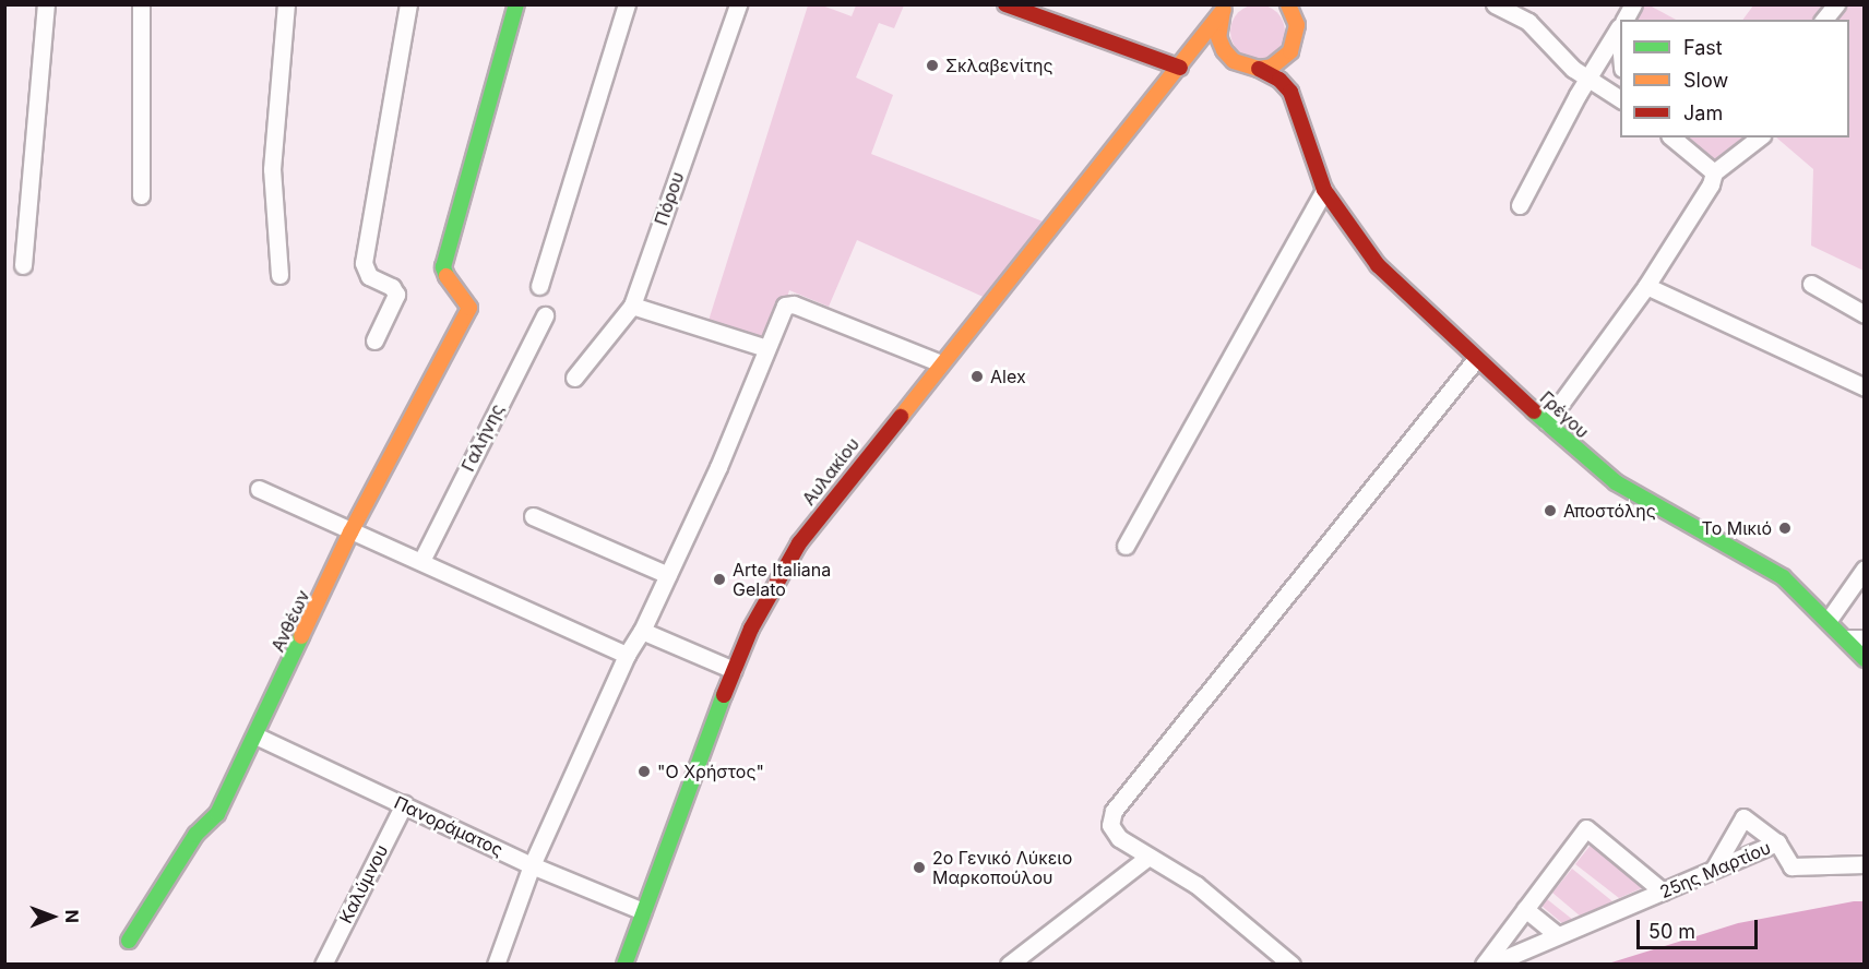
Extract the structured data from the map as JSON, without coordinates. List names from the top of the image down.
{
  "streets": {
    "main road": ["Γρέγου", "Αυλακίου", "Ανθέων"],
    "street": [
      "Πόρου",
      "Γαλήνης",
      "Πανοράματος",
      "25ης Μαρτίου",
      "Καλύμνου"
    ]
  },
  "crossings": [
    ["Αυλακίου", "Πανοράματος"],
    ["Ανθέων", "Πανοράματος"],
    ["Πανοράματος", "Καλύμνου"]
  ],
  "places": [
    "Σκλαβενίτης",
    "Alex",
    "Αποστόλης",
    "Το Μικιό",
    "Arte Italiana Gelato",
    "\"Ο Χρήστος\"",
    "2ο Γενικό Λύκειο Μαρκοπούλου"
  ],
  "legend": ["Fast", "Slow", "Jam"],
  "scale_bar": "50 m",
  "north": "right"
}
